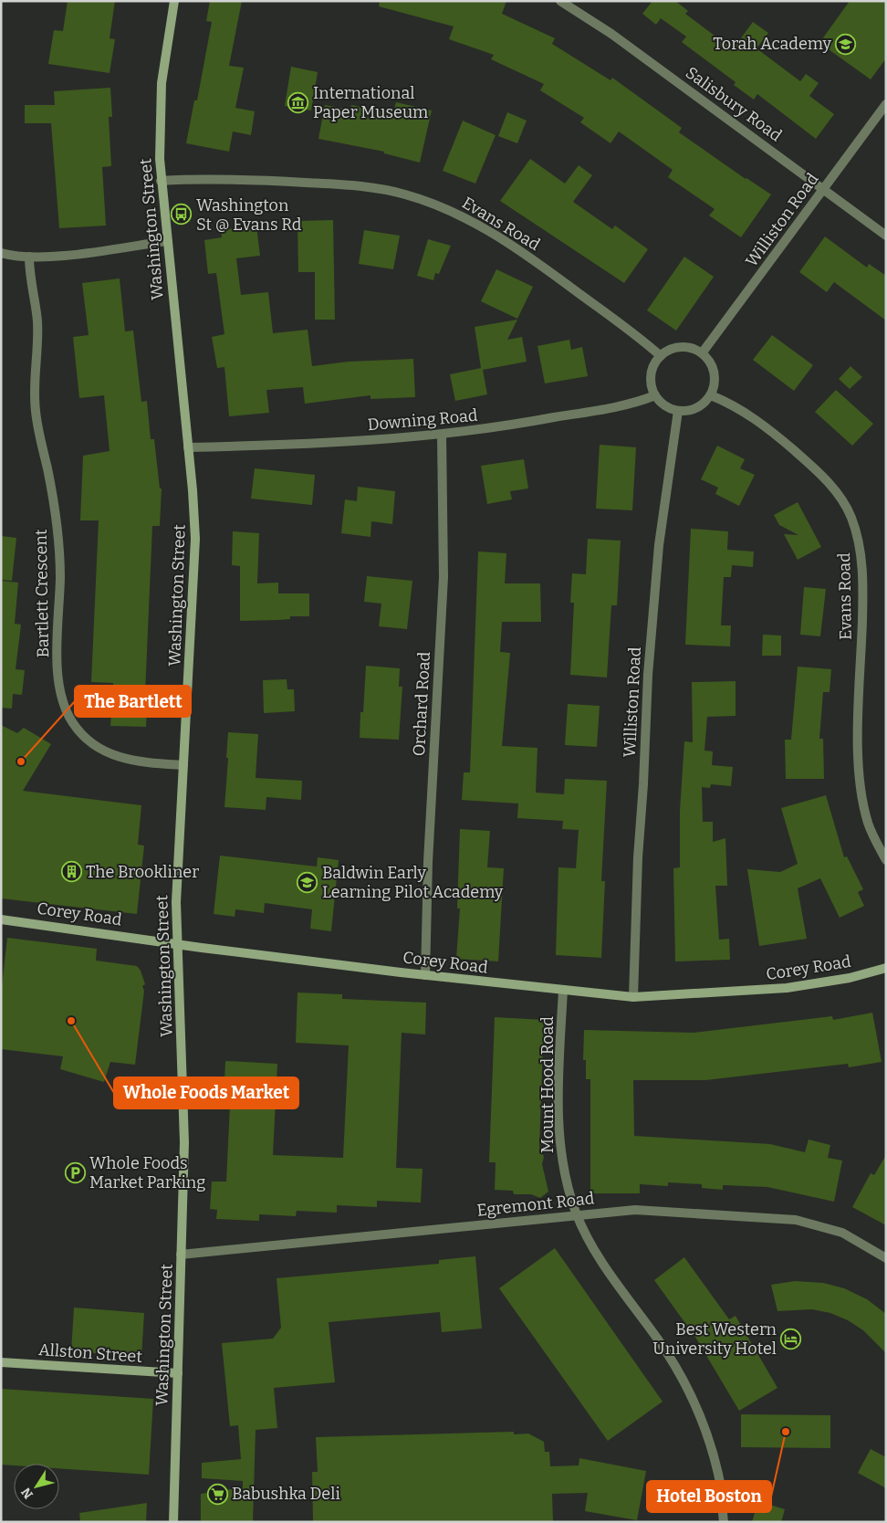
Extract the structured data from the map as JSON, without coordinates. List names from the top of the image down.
{
  "streets": {
    "main road": ["Washington Street", "Corey Road", "Allston Street"],
    "street": [
      "Salisbury Road",
      "Williston Road",
      "Evans Road",
      "Downing Road",
      "Bartlett Crescent",
      "Orchard Road",
      "Mount Hood Road",
      "Egremont Road"
    ]
  },
  "crossings": [
    ["Salisbury Road", "Williston Road"],
    ["Williston Road", "Evans Road"],
    ["Williston Road", "Downing Road"],
    ["Williston Road", "Corey Road"],
    ["Evans Road", "Washington Street"],
    ["Evans Road", "Downing Road"],
    ["Washington Street", "Downing Road"],
    ["Washington Street", "Bartlett Crescent"],
    ["Washington Street", "Corey Road"],
    ["Washington Street", "Egremont Road"],
    ["Washington Street", "Allston Street"],
    ["Downing Road", "Orchard Road"],
    ["Orchard Road", "Corey Road"],
    ["Corey Road", "Mount Hood Road"],
    ["Mount Hood Road", "Egremont Road"]
  ],
  "places": {
    "school or university": ["Torah Academy", "Baldwin Early Learning Pilot Academy"],
    "museum": ["International Paper Museum"],
    "bus stop": ["Washington St @ Evans Rd"],
    "other": ["The Bartlett", "Whole Foods Market", "Hotel Boston"],
    "building": ["The Brookliner"],
    "parking": ["Whole Foods Market Parking"],
    "hotel": ["Best Western University Hotel"],
    "supermarket": ["Babushka Deli"]
  },
  "north": "bottom left"
}
